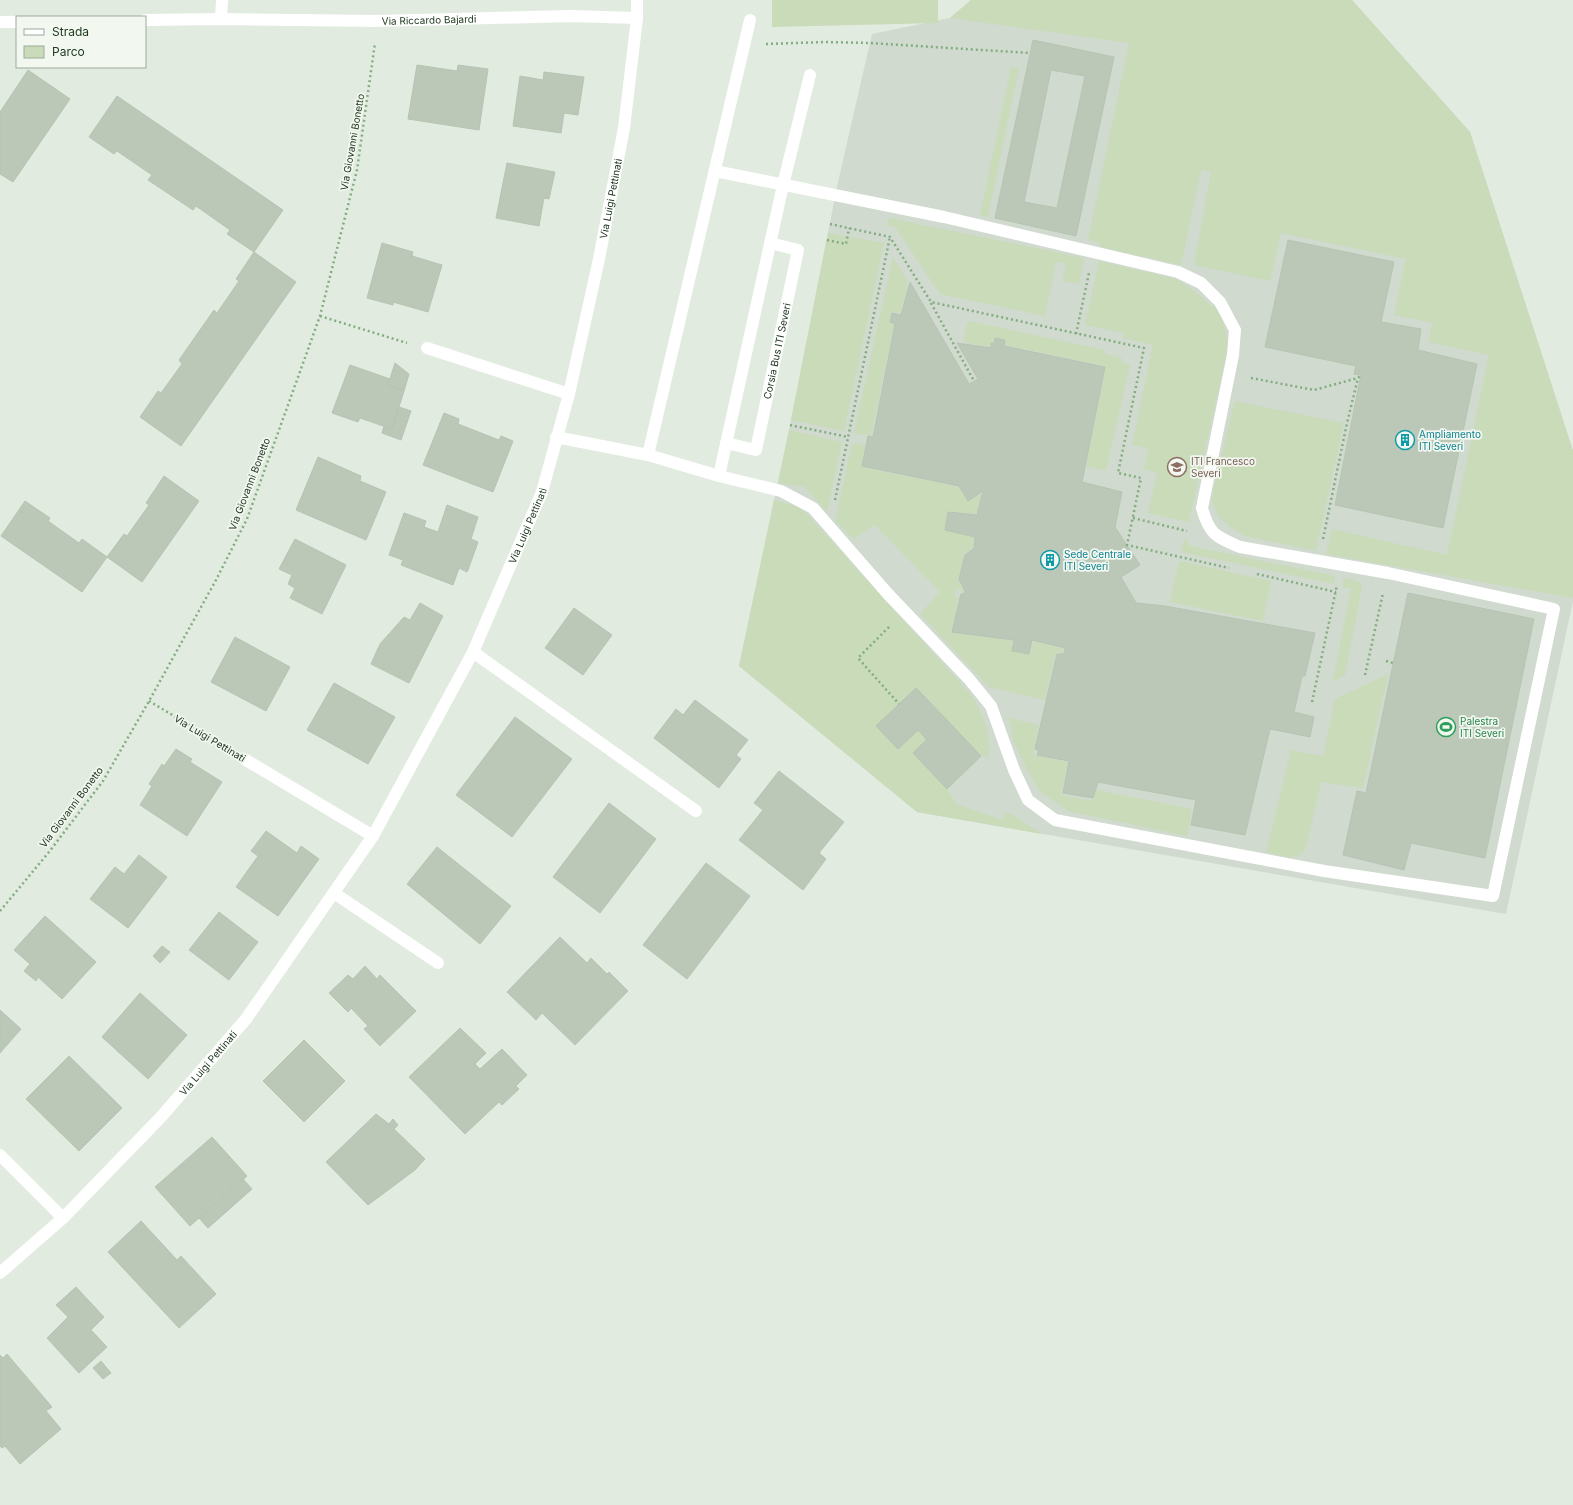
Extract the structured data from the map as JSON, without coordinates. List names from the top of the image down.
{
  "streets": {
    "street": ["Via Riccardo Bajardi", "Via Luigi Pettinati", "Corsia Bus ITI Severi"],
    "path": ["Via Giovanni Bonetto"]
  },
  "crossings": [
    ["Via Riccardo Bajardi", "Via Luigi Pettinati"],
    ["Via Giovanni Bonetto", "Via Luigi Pettinati"]
  ],
  "places": {
    "building": ["Ampliamento ITI Severi", "Sede Centrale ITI Severi"],
    "school or university": ["ITI Francesco Severi"],
    "sports": ["Palestra ITI Severi"]
  },
  "legend": ["Strada", "Parco"]
}
